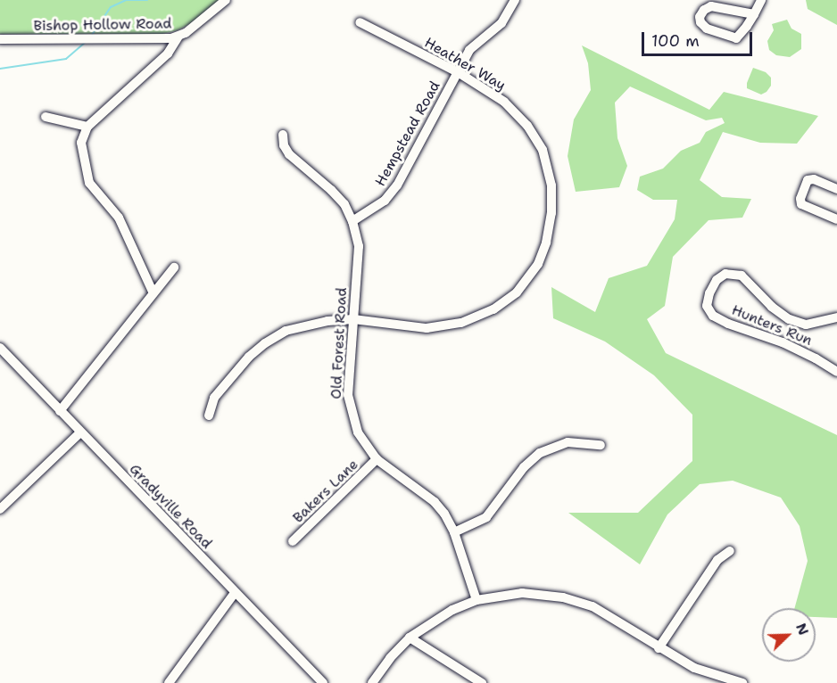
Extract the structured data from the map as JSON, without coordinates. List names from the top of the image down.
{
  "streets": {
    "street": [
      "Bishop Hollow Road",
      "Heather Way",
      "Hempstead Road",
      "Hunters Run",
      "Old Forest Road",
      "Bakers Lane",
      "Gradyville Road"
    ]
  },
  "crossings": [
    ["Heather Way", "Hempstead Road"],
    ["Heather Way", "Old Forest Road"],
    ["Hempstead Road", "Old Forest Road"],
    ["Old Forest Road", "Bakers Lane"]
  ],
  "scale_bar": "100 m",
  "north": "top right"
}
